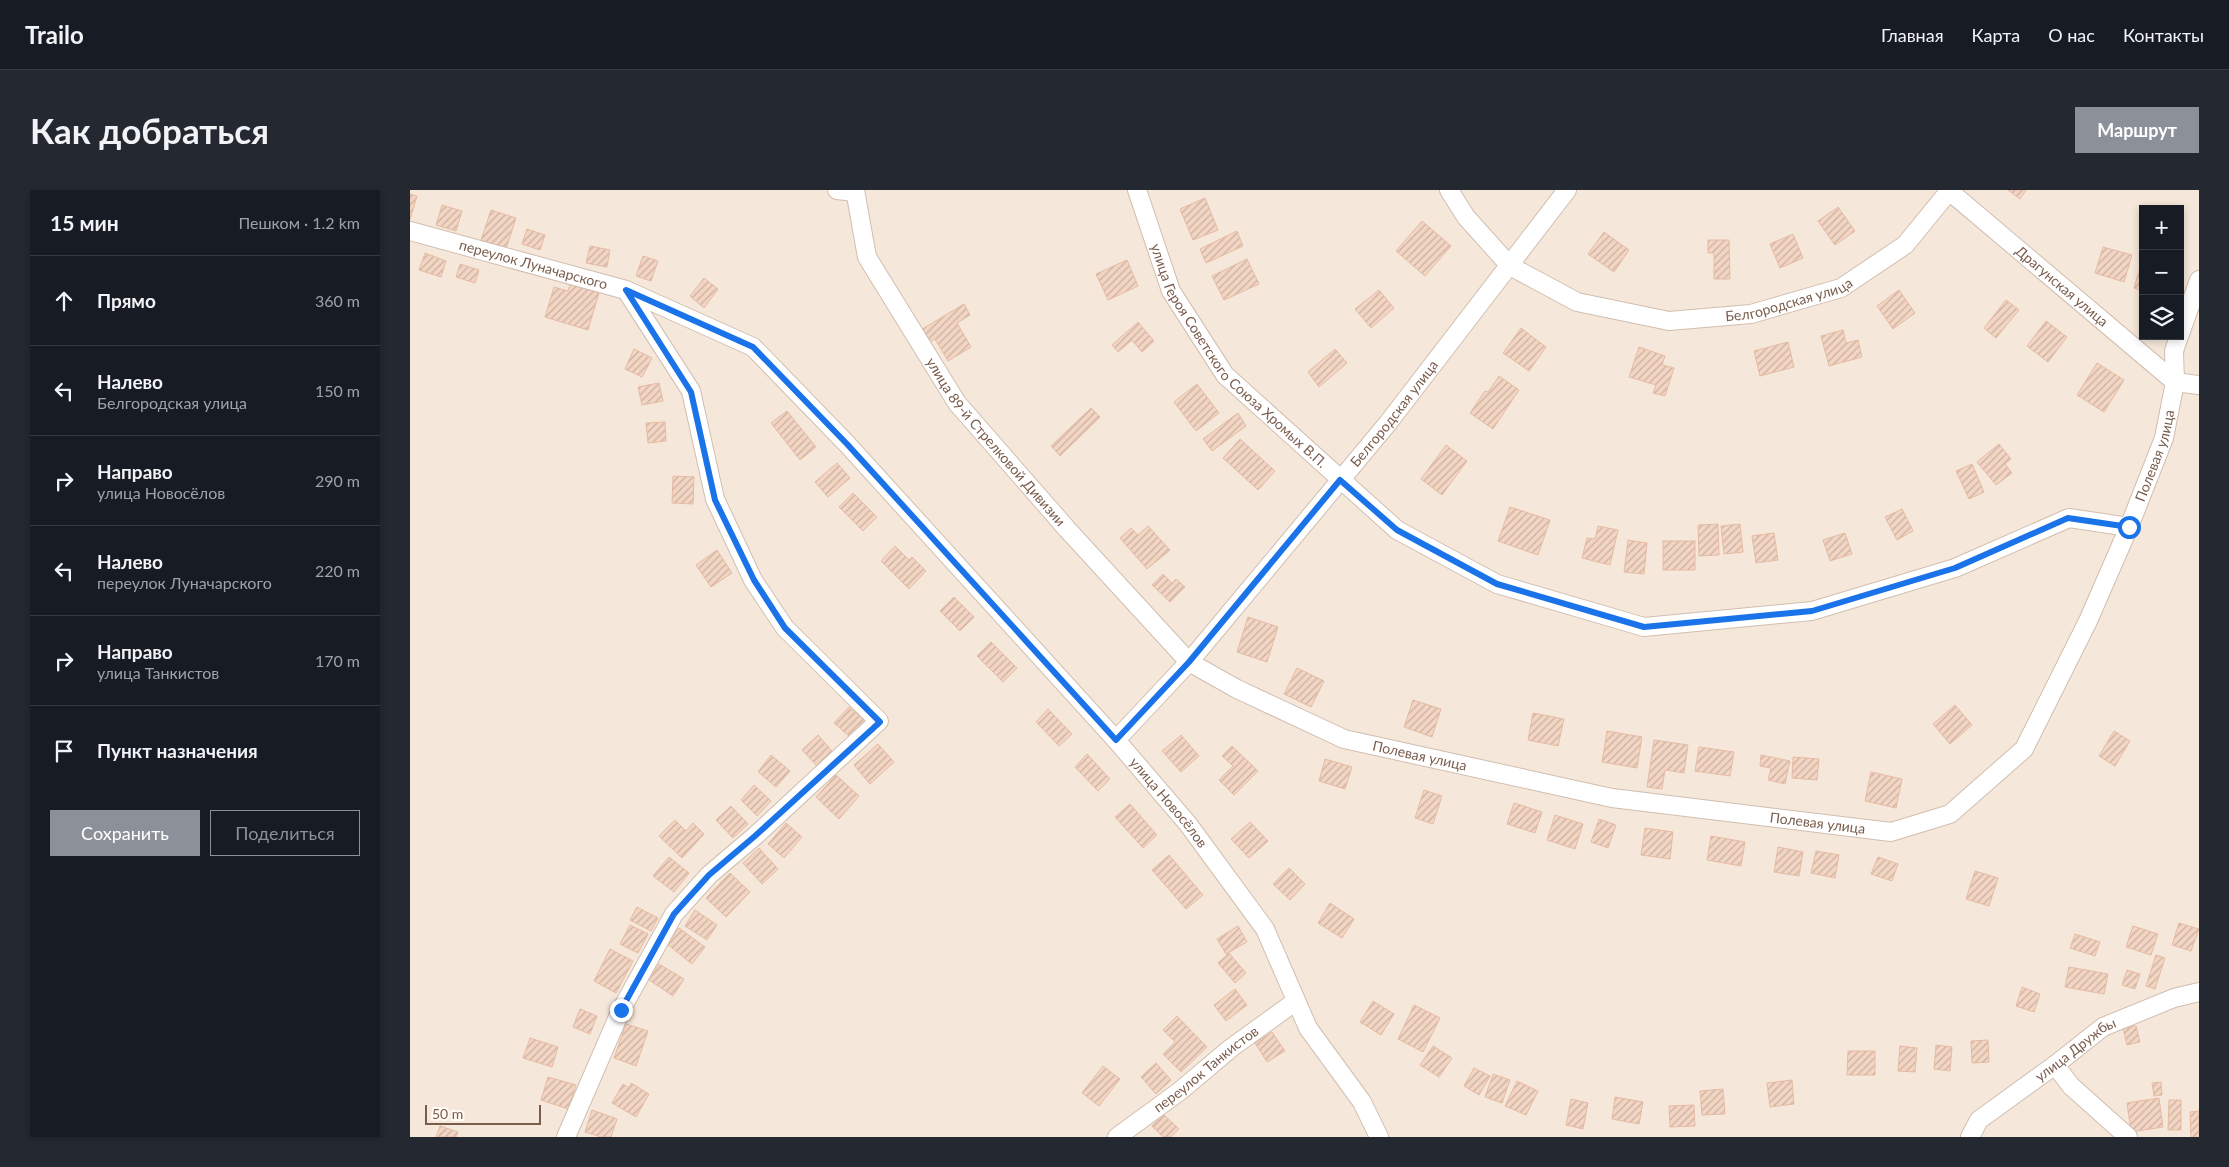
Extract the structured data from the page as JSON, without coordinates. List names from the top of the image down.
{
  "streets": {
    "street": [
      "переулок Луначарского",
      "Драгунская улица",
      "Белгородская улица",
      "улица Героя Советского Союза Хромых В.П.",
      "улица 89-й Стрелковой Дивизии",
      "Полевая улица",
      "улица Новосёлов",
      "улица Дружбы",
      "переулок Танкистов"
    ]
  },
  "crossings": [
    ["переулок Луначарского", "улица Новосёлов"],
    ["Драгунская улица", "Белгородская улица"],
    ["Драгунская улица", "Полевая улица"],
    ["Белгородская улица", "улица Героя Советского Союза Хромых В.П."],
    ["Белгородская улица", "улица 89-й Стрелковой Дивизии"],
    ["Белгородская улица", "Полевая улица"],
    ["Белгородская улица", "улица Новосёлов"],
    ["улица Героя Советского Союза Хромых В.П.", "Полевая улица"],
    ["улица 89-й Стрелковой Дивизии", "Полевая улица"],
    ["улица Новосёлов", "переулок Танкистов"]
  ],
  "scale_bar": "50 m",
  "page": {
    "header": "Trailo",
    "nav": [
      "Главная",
      "Карта",
      "О нас",
      "Контакты"
    ],
    "buttons": [
      "Маршрут",
      ["Сохранить", "Поделиться"]
    ],
    "title": "Как добраться",
    "heading": ["15 мин", "Пешком · 1.2 km"],
    "map_buttons": ["+", "−"],
    "list": [
      ["Прямо", "360 m"],
      ["Налево", "Белгородская улица", "150 m"],
      ["Направо", "улица Новосёлов", "290 m"],
      ["Налево", "переулок Луначарского", "220 m"],
      ["Направо", "улица Танкистов", "170 m"],
      "Пункт назначения"
    ],
    "scale": "50 m"
  }
}
